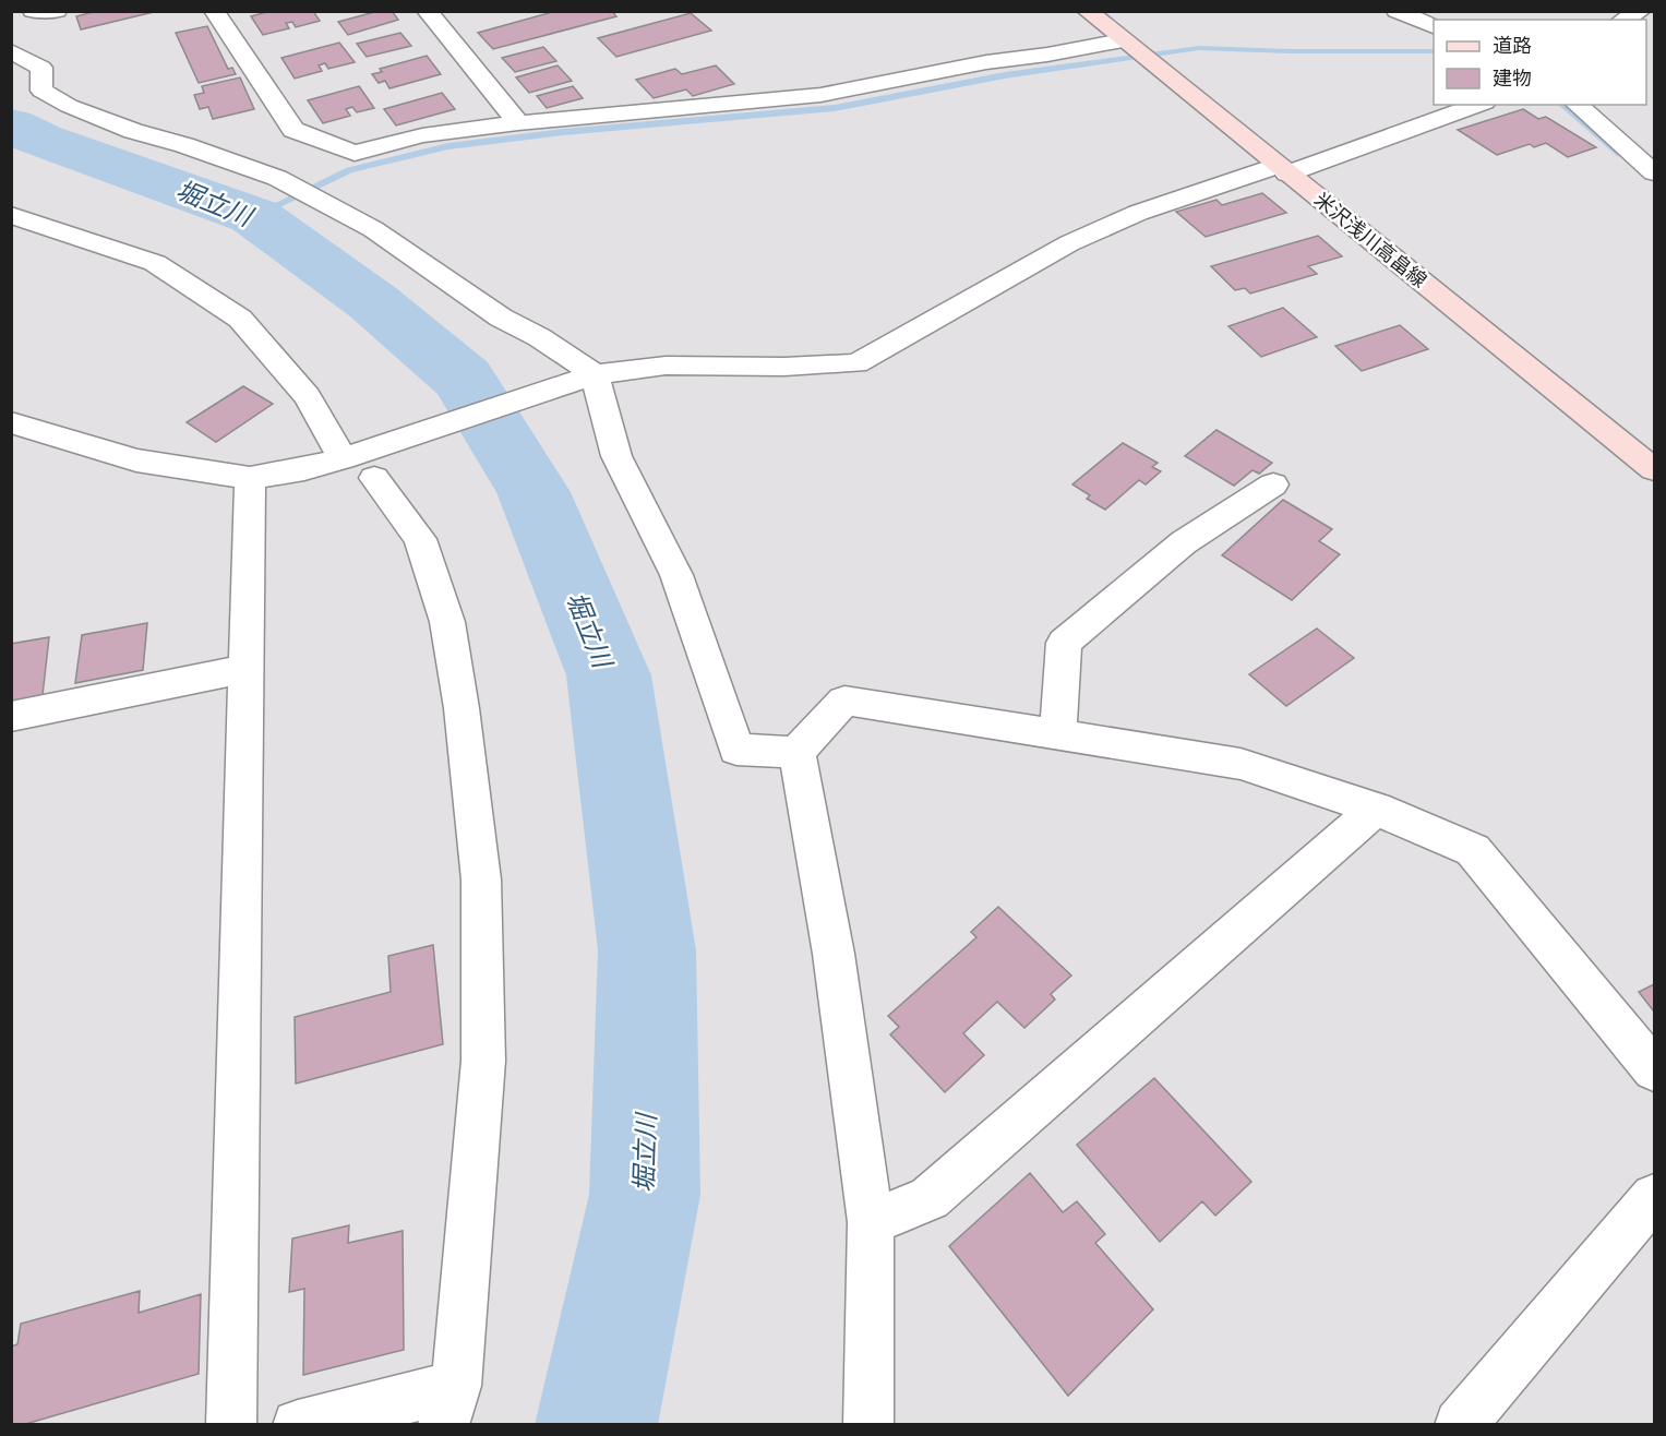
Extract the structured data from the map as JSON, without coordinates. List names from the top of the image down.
{
  "streets": {
    "main road": ["米沢浅川高畠線"]
  },
  "water": ["堀立川"],
  "legend": ["道路", "建物"]
}
